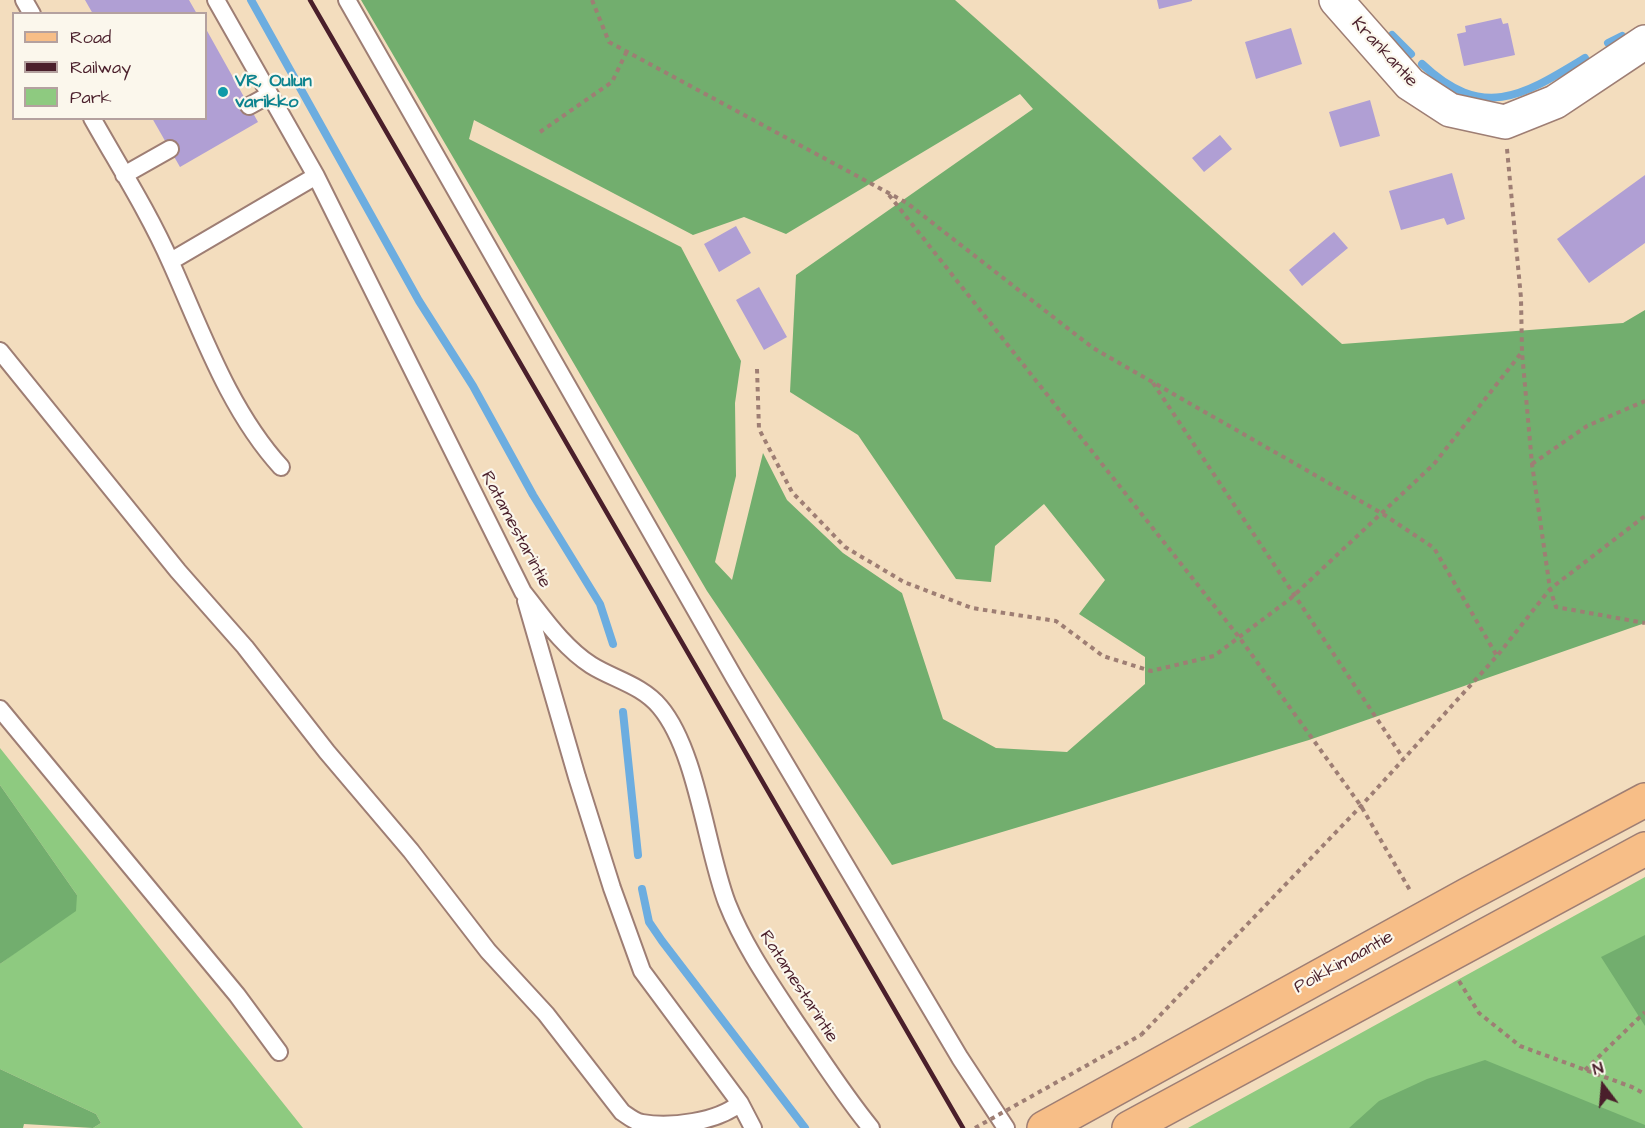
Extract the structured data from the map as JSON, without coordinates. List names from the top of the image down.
{
  "streets": {
    "main road": ["Poikkimaantie"],
    "street": ["Krankantie"],
    "lane": ["Ratamestarintie"]
  },
  "places": ["VR, Oulun varikko"],
  "legend": ["Road", "Railway", "Park"],
  "north": "top"
}
